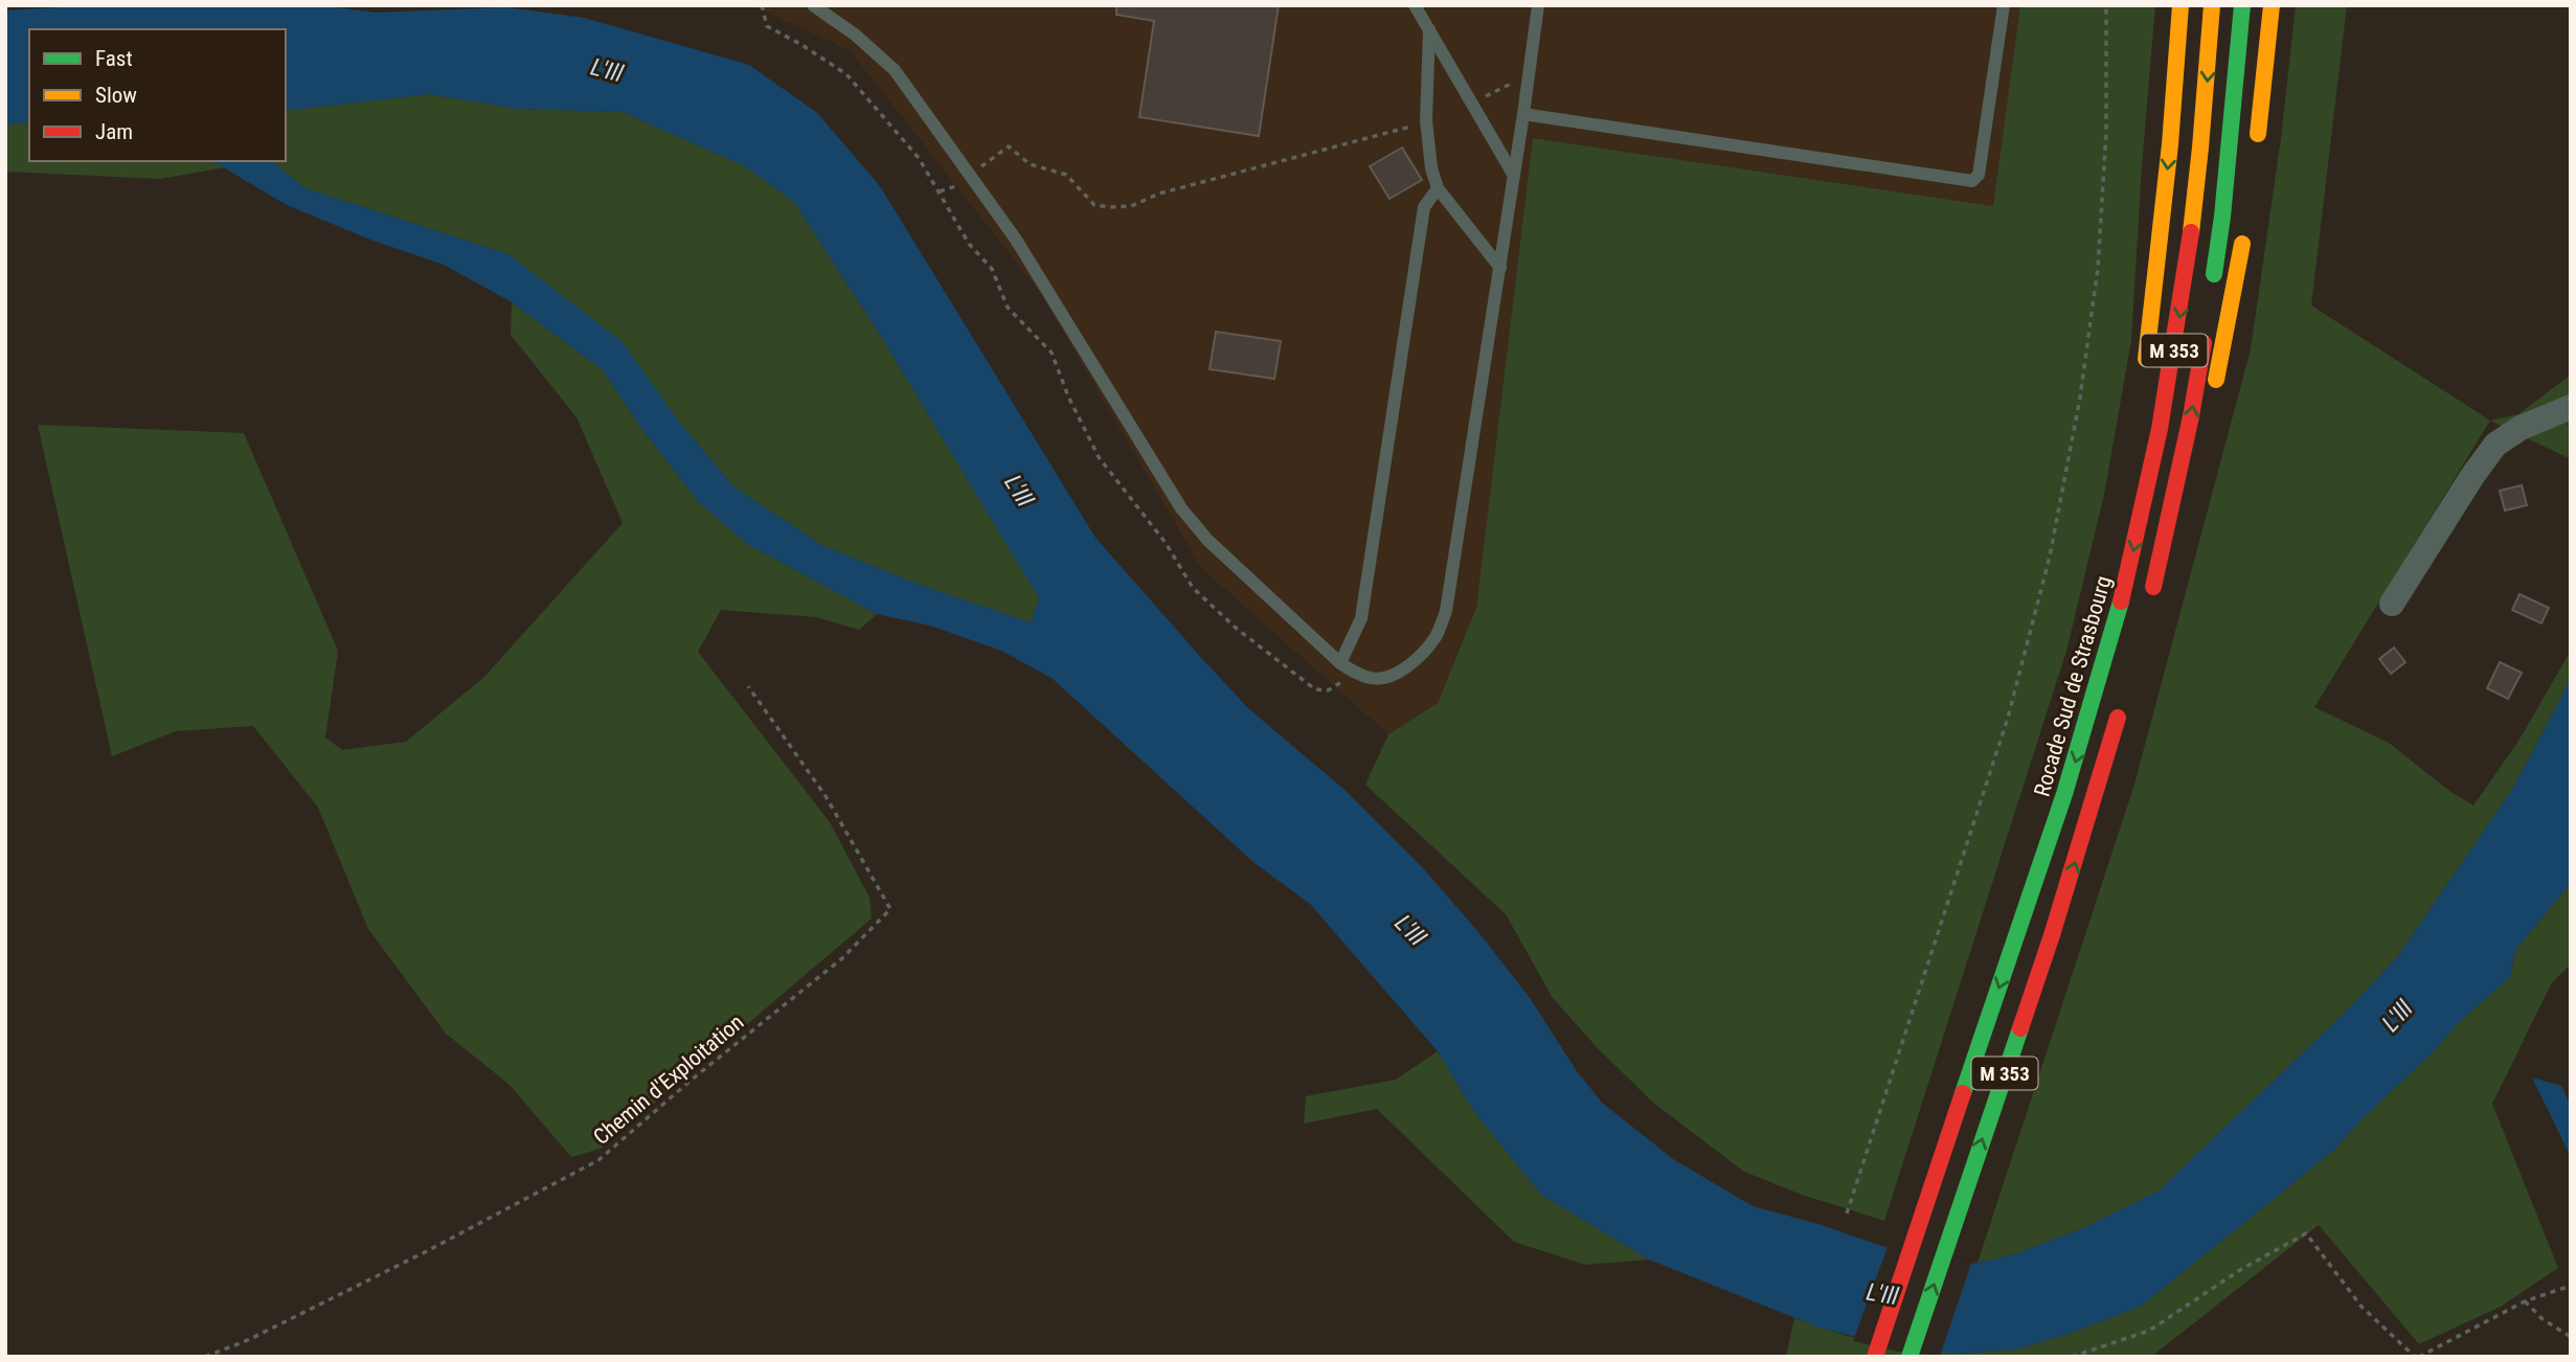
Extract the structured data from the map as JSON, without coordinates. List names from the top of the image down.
{
  "streets": {
    "highway": ["M 353", "Rocade Sud de Strasbourg"],
    "path": ["Chemin d'Exploitation"]
  },
  "water": ["L'Ill"],
  "legend": ["Fast", "Slow", "Jam"]
}
